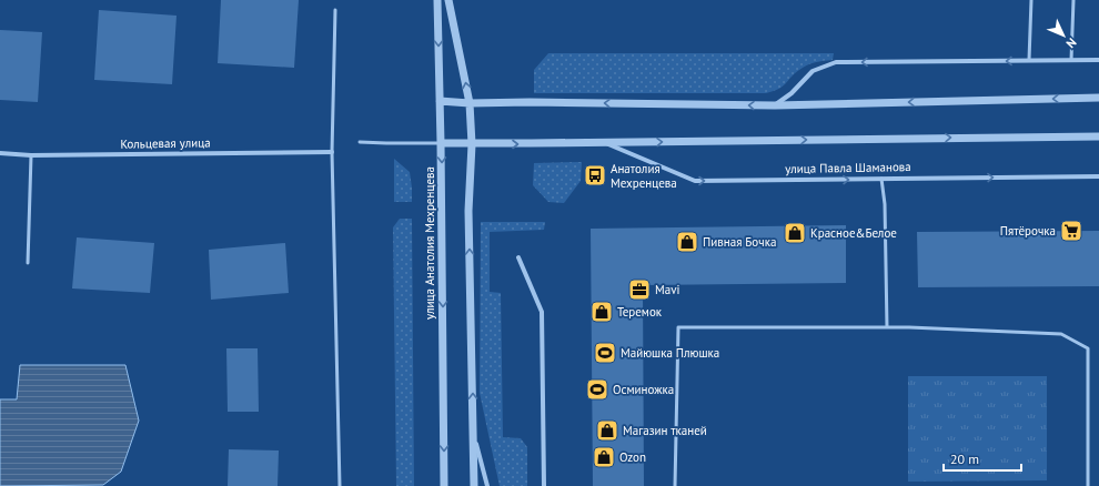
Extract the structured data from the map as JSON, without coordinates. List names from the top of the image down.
{
  "streets": {
    "street": ["Кольцевая улица", "улица Павла Шаманова", "улица Анатолия Мехренцева"]
  },
  "crossings": [
    ["улица Павла Шаманова", "улица Анатолия Мехренцева"]
  ],
  "places": {
    "bus stop": ["Анатолия Мехренцева"],
    "supermarket": ["Пятёрочка"],
    "shop": [
      "Красное&Белое",
      "Пивная Бочка",
      "Теремок",
      "Магазин тканей",
      "Ozon"
    ],
    "office": ["Mavi"],
    "sports": ["Майюшка Плюшка", "Осминожка"]
  },
  "scale_bar": "20 m",
  "north": "bottom right"
}
